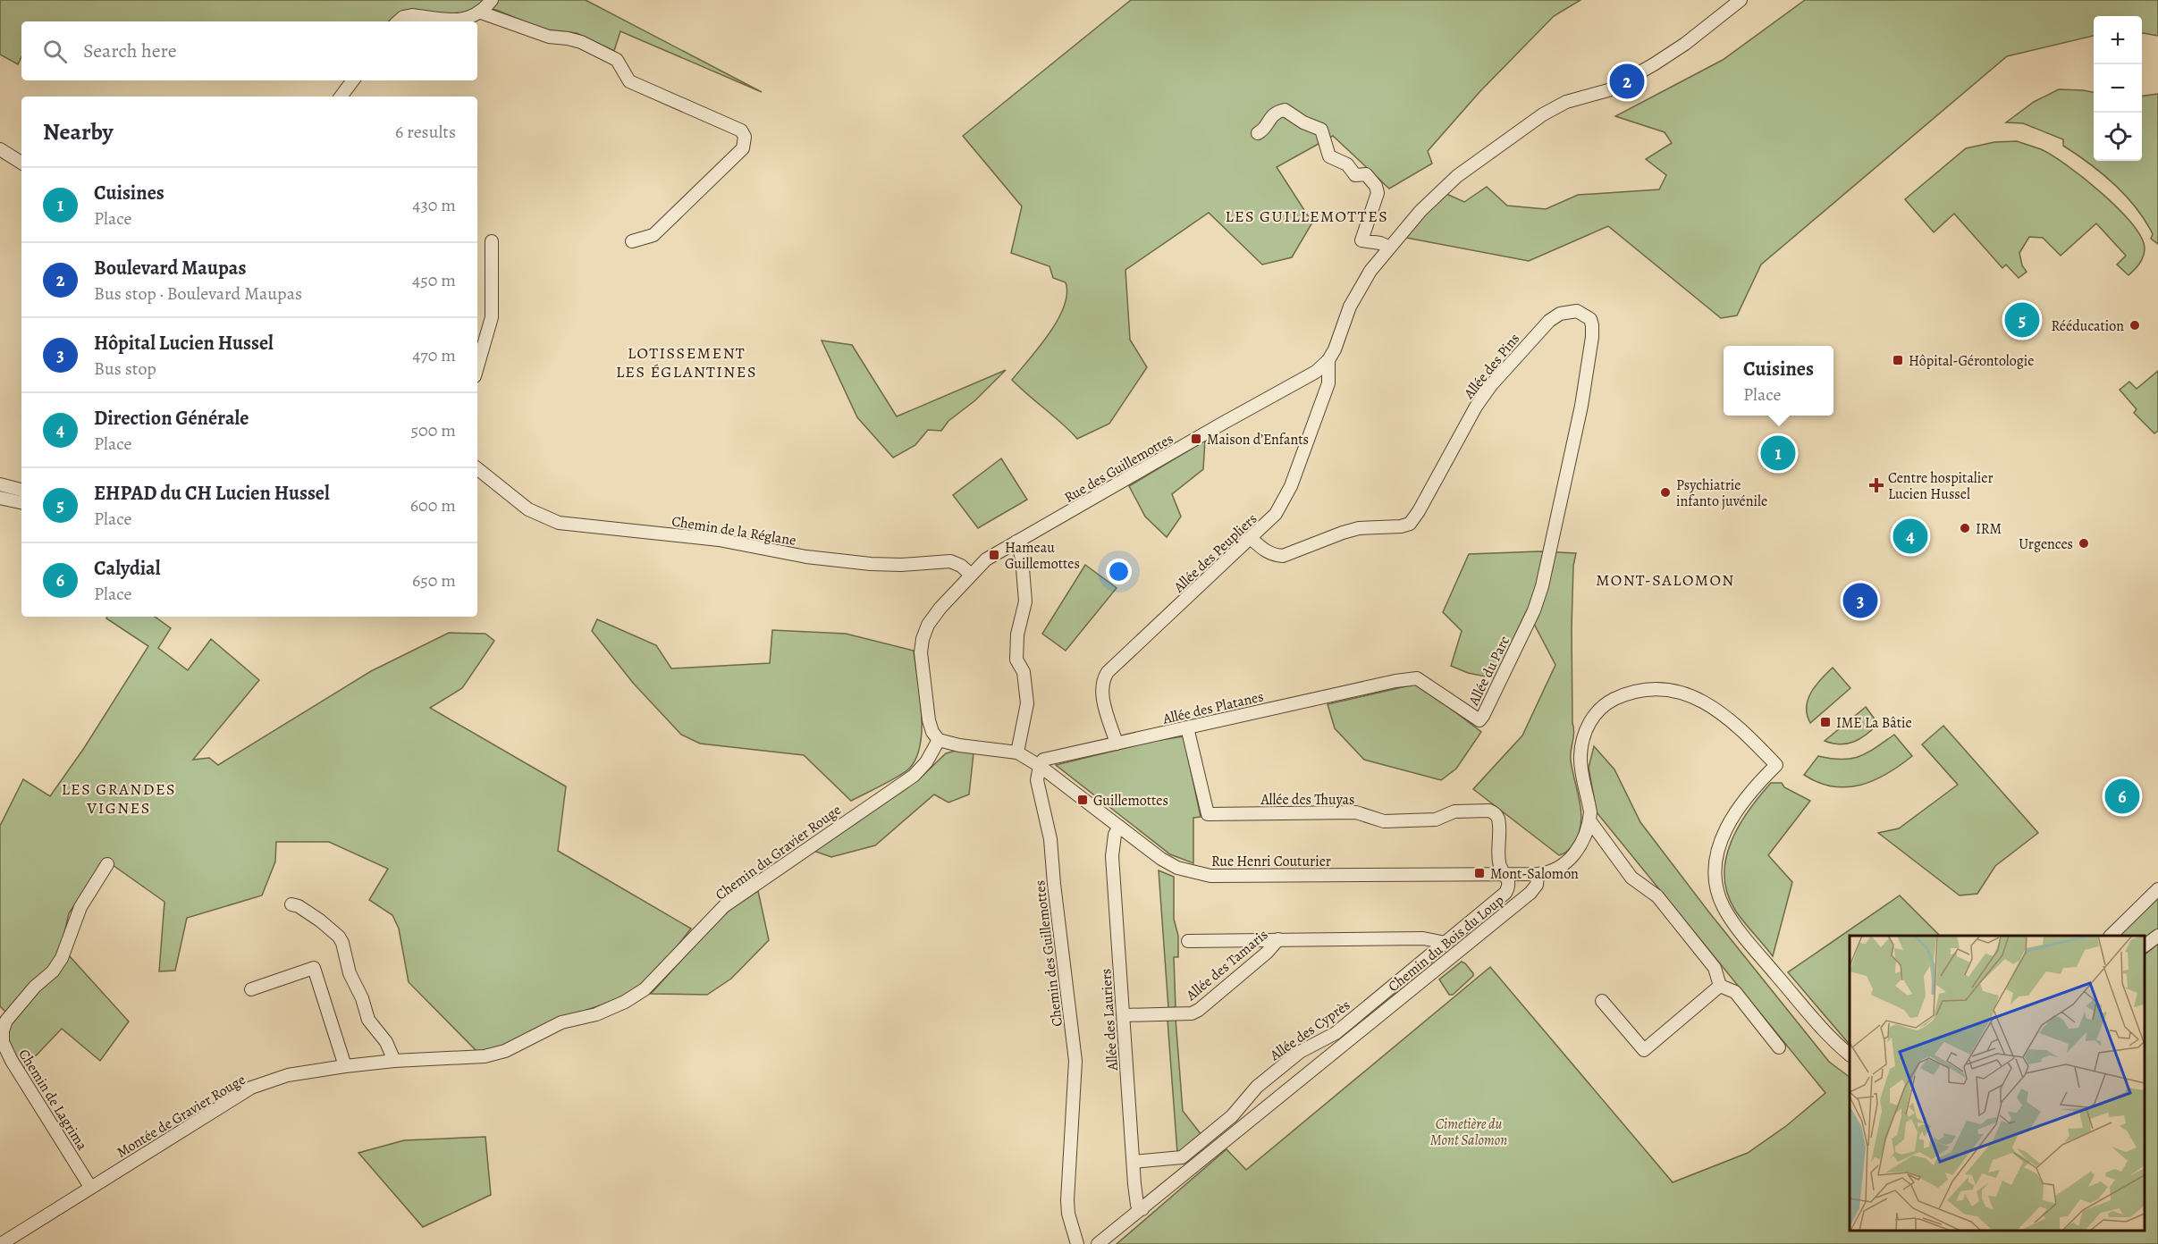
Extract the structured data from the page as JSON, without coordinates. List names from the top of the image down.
{
  "streets": {
    "street": [
      "Allée des Pins",
      "Rue des Guillemottes",
      "Chemin de la Réglane",
      "Allée des Peupliers",
      "Allée du Parc",
      "Allée des Platanes",
      "Allée des Thuyas",
      "Chemin du Gravier Rouge",
      "Rue Henri Couturier",
      "Chemin du Bois du Loup",
      "Chemin des Guillemottes",
      "Allée des Tamaris",
      "Allée des Lauriers",
      "Allée des Cyprès",
      "Chemin de Lagrima",
      "Montée de Gravier Rouge"
    ]
  },
  "crossings": [
    ["Allée des Pins", "Allée des Peupliers"],
    ["Allée des Pins", "Allée du Parc"],
    ["Rue des Guillemottes", "Chemin de la Réglane"],
    ["Rue des Guillemottes", "Allée des Peupliers"],
    ["Rue des Guillemottes", "Chemin du Gravier Rouge"],
    ["Allée des Peupliers", "Allée des Platanes"],
    ["Allée du Parc", "Allée des Platanes"],
    ["Allée des Platanes", "Allée des Thuyas"],
    ["Allée des Platanes", "Rue Henri Couturier"],
    ["Allée des Platanes", "Chemin des Guillemottes"],
    ["Allée des Thuyas", "Rue Henri Couturier"],
    ["Allée des Thuyas", "Allée des Cyprès"],
    ["Chemin du Gravier Rouge", "Montée de Gravier Rouge"],
    ["Rue Henri Couturier", "Chemin du Bois du Loup"],
    ["Rue Henri Couturier", "Chemin des Guillemottes"],
    ["Rue Henri Couturier", "Allée des Lauriers"],
    ["Rue Henri Couturier", "Allée des Cyprès"],
    ["Chemin du Bois du Loup", "Allée des Lauriers"],
    ["Allée des Tamaris", "Allée des Lauriers"],
    ["Allée des Tamaris", "Allée des Cyprès"],
    ["Allée des Lauriers", "Allée des Cyprès"],
    ["Chemin de Lagrima", "Montée de Gravier Rouge"]
  ],
  "districts": [
    "LES GUILLEMOTTES",
    "LOTISSEMENT LES ÉGLANTINES",
    "MONT-SALOMON",
    "LES GRANDES VIGNES"
  ],
  "parks": ["Cimetière du Mont Salomon"],
  "places": {
    "other": [
      "Rééducation",
      "Psychiatrie infanto juvénile",
      "IRM",
      "Urgences"
    ],
    "transit": [
      "Hôpital-Gérontologie",
      "Maison d’Enfants",
      "Hameau Guillemottes",
      "IME La Bâtie",
      "Guillemottes",
      "Mont-Salomon"
    ],
    "health": ["Centre hospitalier Lucien Hussel"]
  },
  "page": {
    "map_buttons": ["+", "−"],
    "search": "Search here",
    "pins": [
      "2",
      "5",
      "1",
      "4",
      "3",
      "6"
    ],
    "heading": ["Nearby", "6 results"],
    "list": [
      {
        "mark": "1",
        "name": "Cuisines",
        "note": "Place",
        "value": "430 m"
      },
      {
        "mark": "2",
        "name": "Boulevard Maupas",
        "note": "Bus stop · Boulevard Maupas",
        "value": "450 m"
      },
      {
        "mark": "3",
        "name": "Hôpital Lucien Hussel",
        "note": "Bus stop",
        "value": "470 m"
      },
      {
        "mark": "4",
        "name": "Direction Générale",
        "note": "Place",
        "value": "500 m"
      },
      {
        "mark": "5",
        "name": "EHPAD du CH Lucien Hussel",
        "note": "Place",
        "value": "600 m"
      },
      {
        "mark": "6",
        "name": "Calydial",
        "note": "Place",
        "value": "650 m"
      }
    ],
    "popup": ["Cuisines", "Place"]
  }
}
